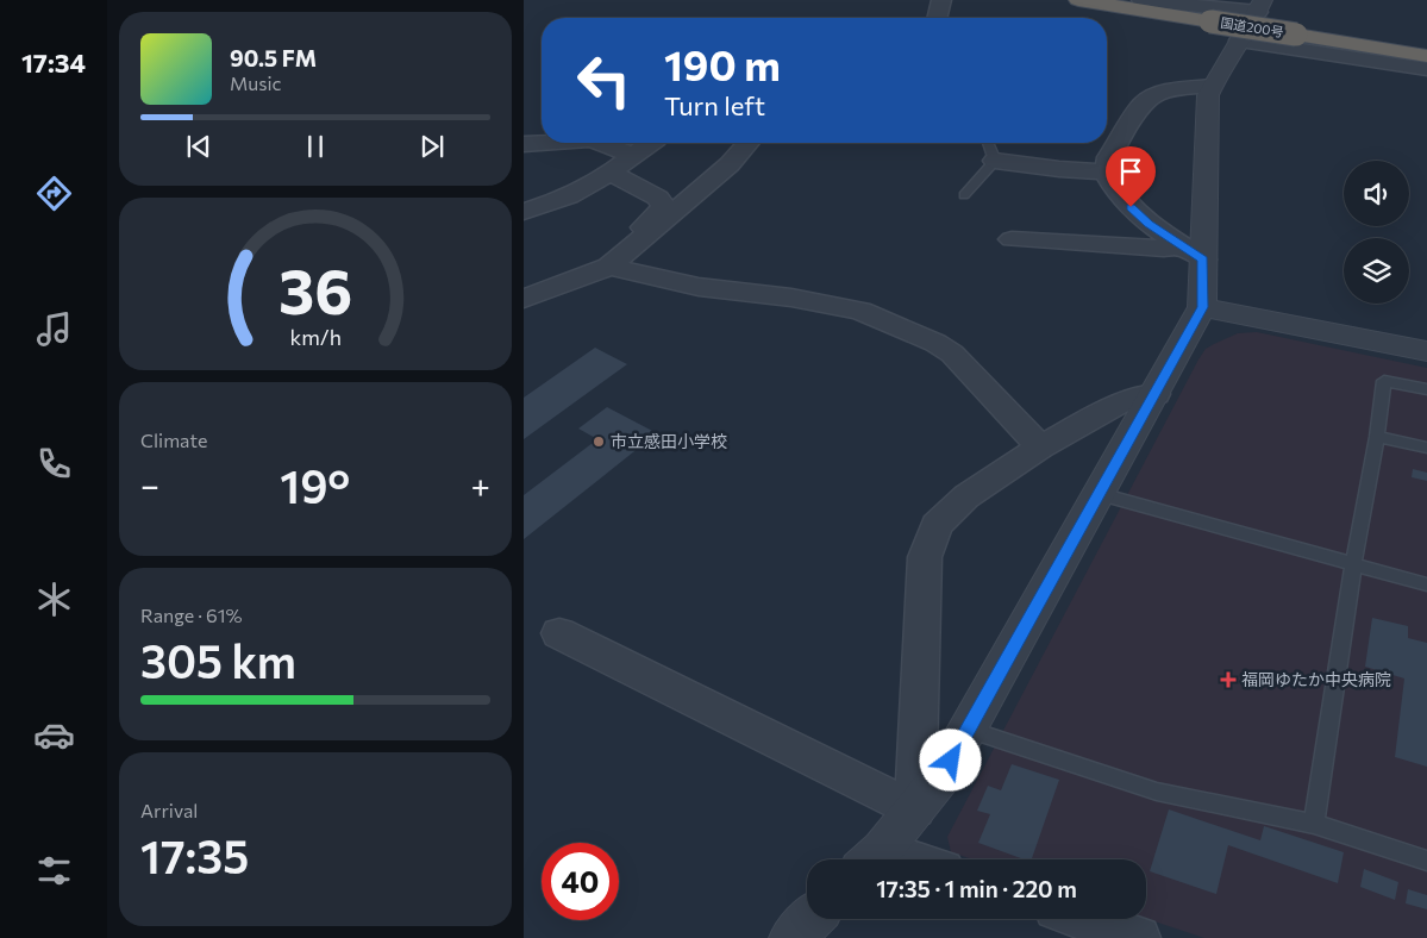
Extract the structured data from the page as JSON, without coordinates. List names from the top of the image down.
{
  "streets": {
    "highway": ["国道200号"]
  },
  "places": {
    "other": ["市立感田小学校"],
    "health": ["福岡ゆたか中央病院"]
  },
  "page": {
    "tabs": "17:34",
    "turn": ["190 m", "Turn left"],
    "song": ["90.5 FM", "Music"],
    "tile": [
      "Climate",
      ["Range · 61%", "305 km"],
      ["Arrival", "17:35"]
    ],
    "heat": ["−", "19°", "+"],
    "limit": "40",
    "trip": "17:35 · 1 min · 220 m",
    "gauge": ["36", "km/h"]
  }
}
